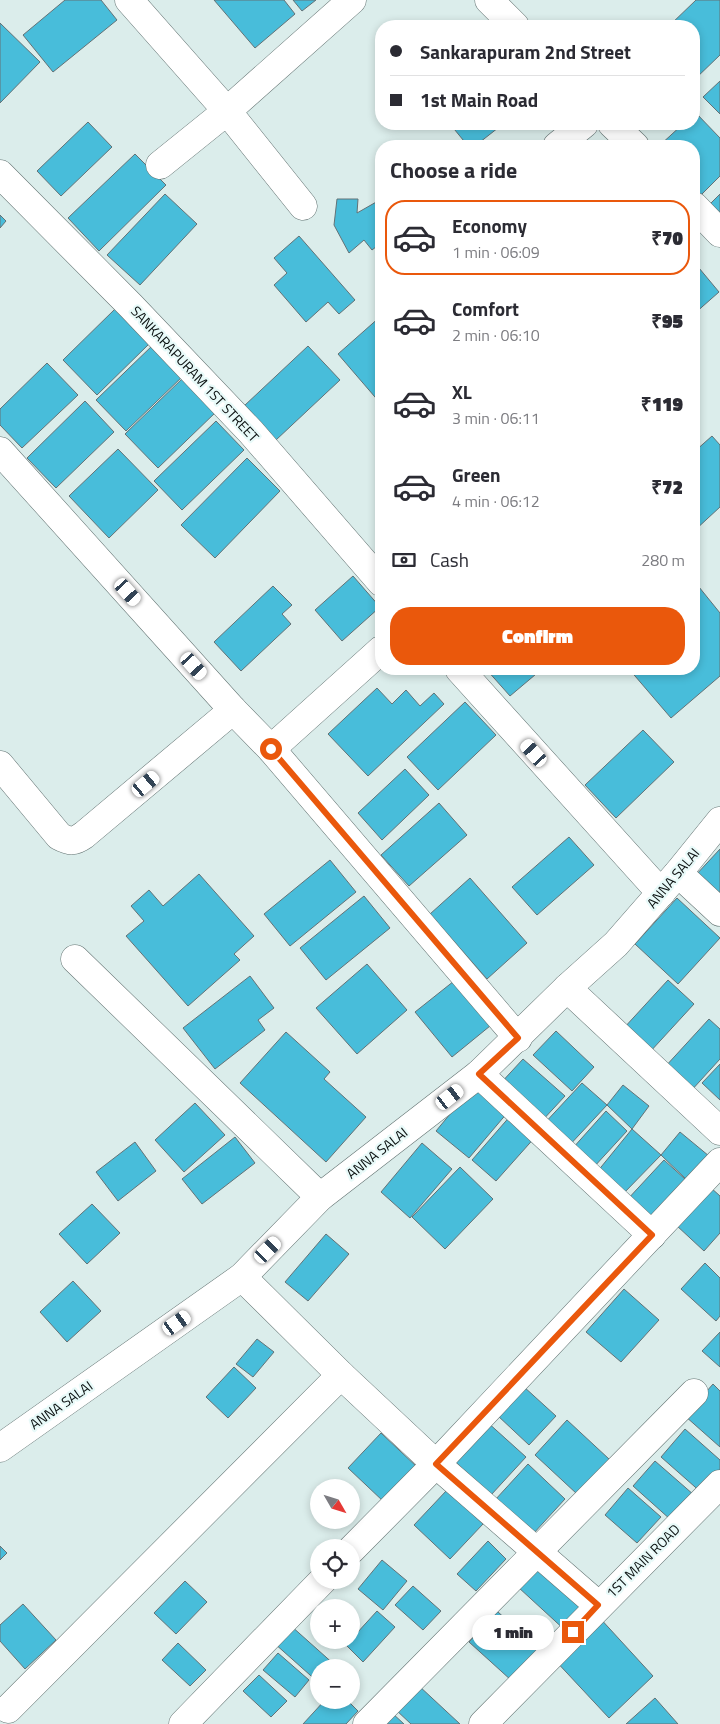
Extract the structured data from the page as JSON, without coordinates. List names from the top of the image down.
{
  "streets": {
    "street": ["SANKARAPURAM 1ST STREET", "ANNA SALAI", "1ST MAIN ROAD"]
  },
  "north": "bottom right",
  "page": {
    "banner": ["Sankarapuram 2nd Street", "1st Main Road"],
    "heading": "Choose a ride",
    "list": [
      {
        "name": "Economy",
        "note": "1 min · 06:09",
        "value": "₹70"
      },
      {
        "name": "Comfort",
        "note": "2 min · 06:10",
        "value": "₹95"
      },
      {
        "name": "XL",
        "note": "3 min · 06:11",
        "value": "₹119"
      },
      {
        "name": "Green",
        "note": "4 min · 06:12",
        "value": "₹72"
      }
    ],
    "pay": ["Cash", "280 m"],
    "buttons": "Confirm",
    "map_buttons": ["+", "−"],
    "bubble": "1 min"
  }
}
